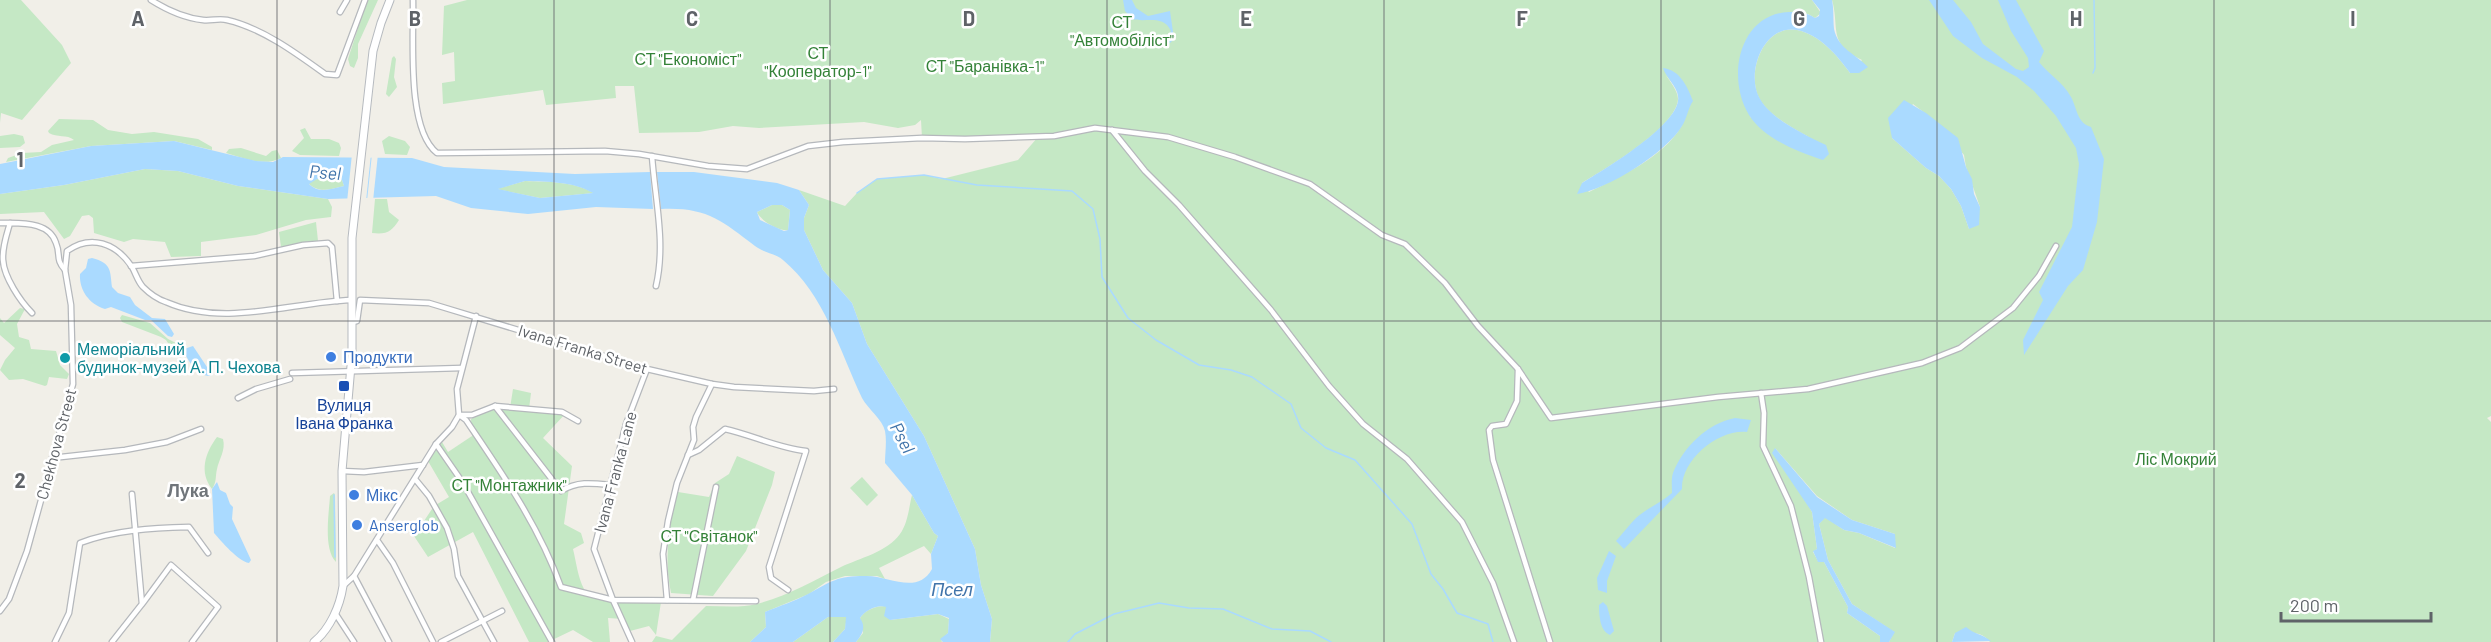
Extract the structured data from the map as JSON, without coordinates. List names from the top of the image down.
{
  "streets": {
    "street": ["Ivana Franka Street", "Chekhova Street", "Ivana Franka Lane"]
  },
  "crossings": [
    ["Ivana Franka Street", "Ivana Franka Lane"]
  ],
  "districts": ["Лука"],
  "water": ["Psel", "Псел"],
  "parks": [
    "СТ \"Автомобіліст\"",
    "СТ \"Кооператор-1\"",
    "СТ \"Економіст\"",
    "СТ \"Баранівка-1\"",
    "Ліс Мокрий",
    "СТ \"Монтажник\"",
    "СТ \"Світанок\""
  ],
  "places": {
    "other": [
      "Продукти",
      "Меморіальний будинок-музей А. П. Чехова",
      "Мікс",
      "Anserglob"
    ],
    "transit": ["Вулиця Івана Франка"]
  },
  "scale_bar": "200 m",
  "grid": {
    "columns": [
      "A",
      "B",
      "C",
      "D",
      "E",
      "F",
      "G",
      "H",
      "I"
    ],
    "rows": ["1", "2"]
  }
}
